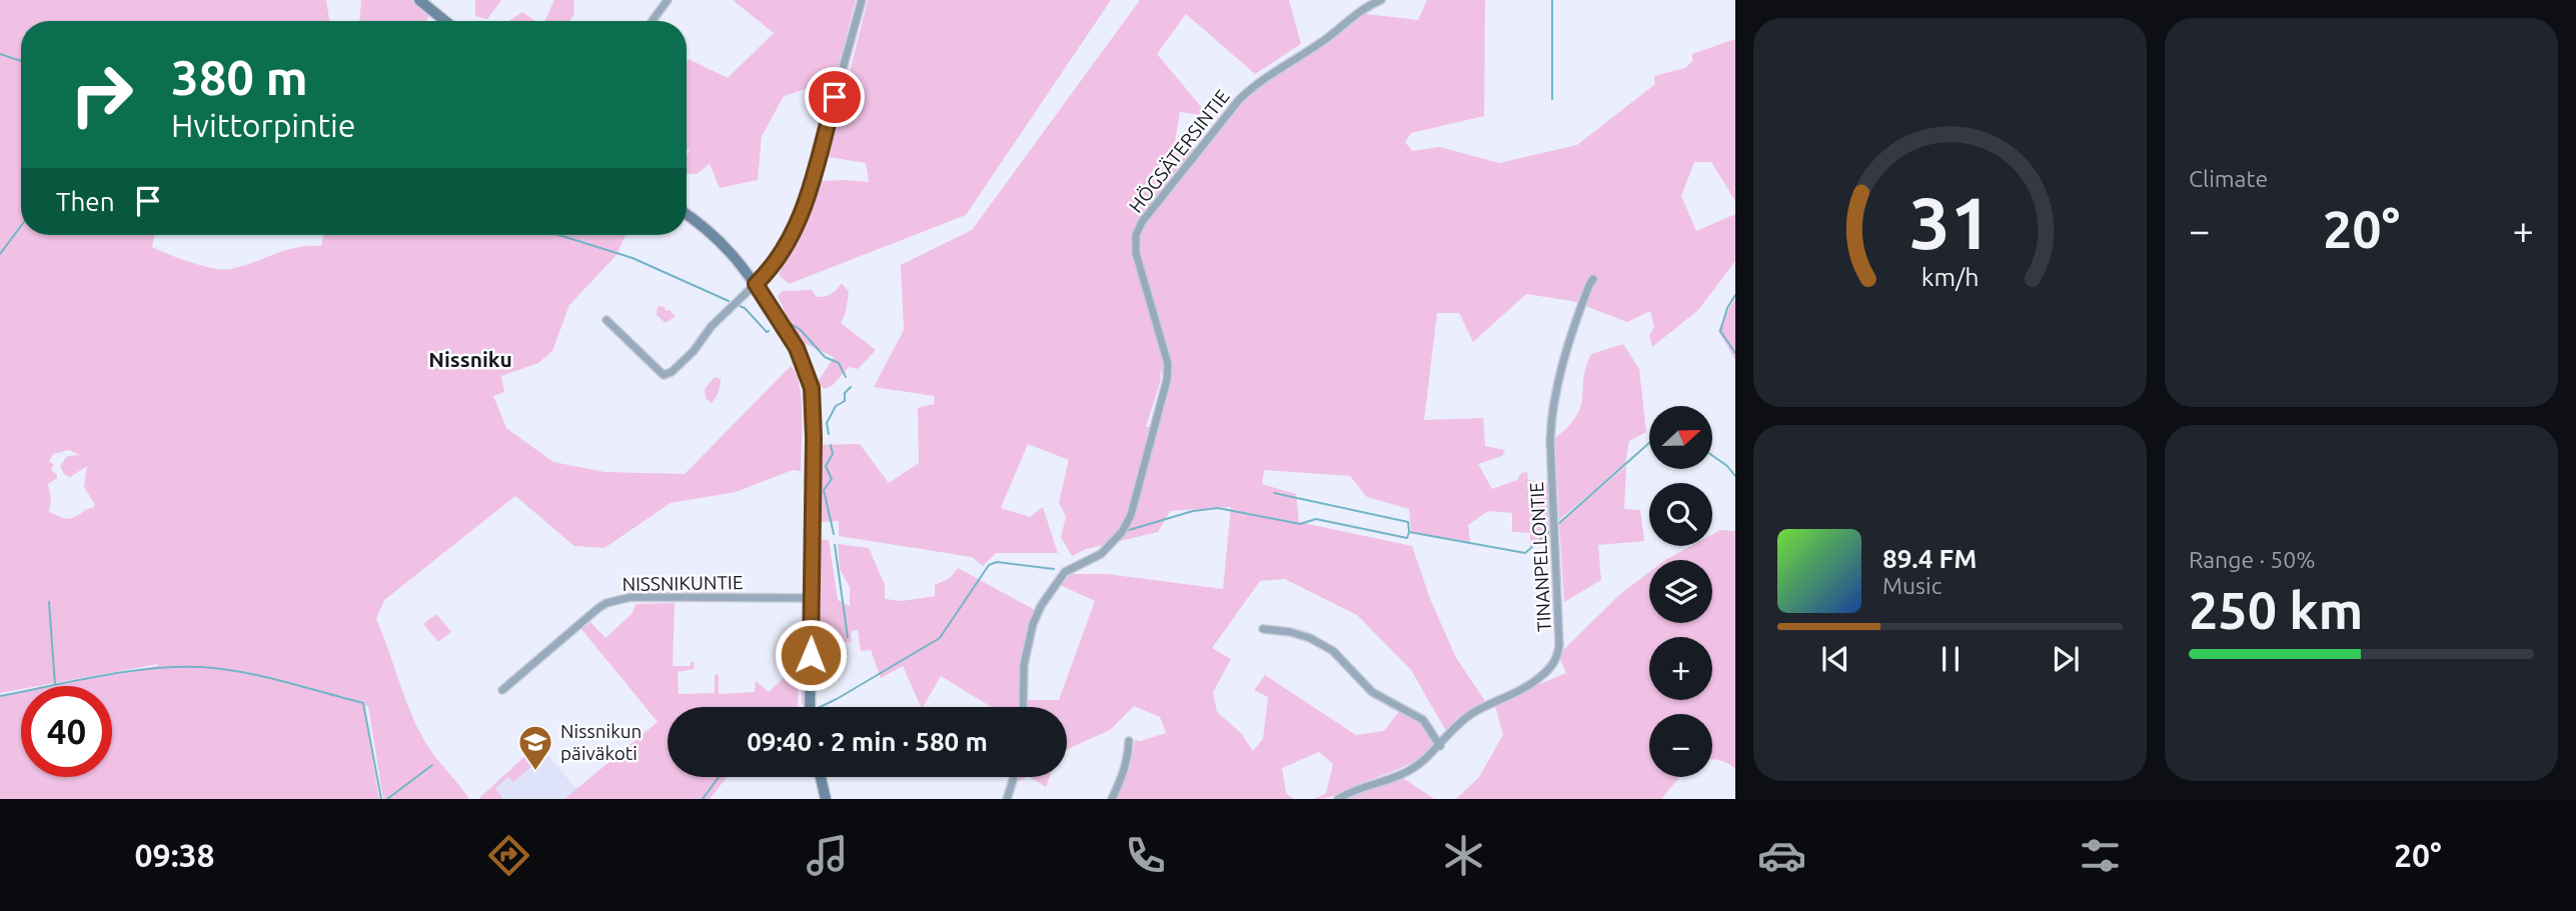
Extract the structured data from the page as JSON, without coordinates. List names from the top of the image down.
{
  "streets": {
    "street": ["HÖGSÄTERSINTIE", "TINANPELLONTIE", "NISSNIKUNTIE"]
  },
  "districts": ["Nissniku"],
  "places": {
    "school or university": ["Nissnikun päiväkoti"]
  },
  "north": "right",
  "page": {
    "tile": [
      "Climate",
      ["Range · 50%", "250 km"]
    ],
    "turn": ["380 m", "Hvittorpintie"],
    "then": "Then",
    "heat": ["−", "20°", "+"],
    "map_buttons": ["+", "−"],
    "song": ["89.4 FM", "Music"],
    "limit": "40",
    "trip": "09:40 · 2 min · 580 m",
    "tabs": ["09:38", "20°"],
    "gauge": ["31", "km/h"]
  }
}
